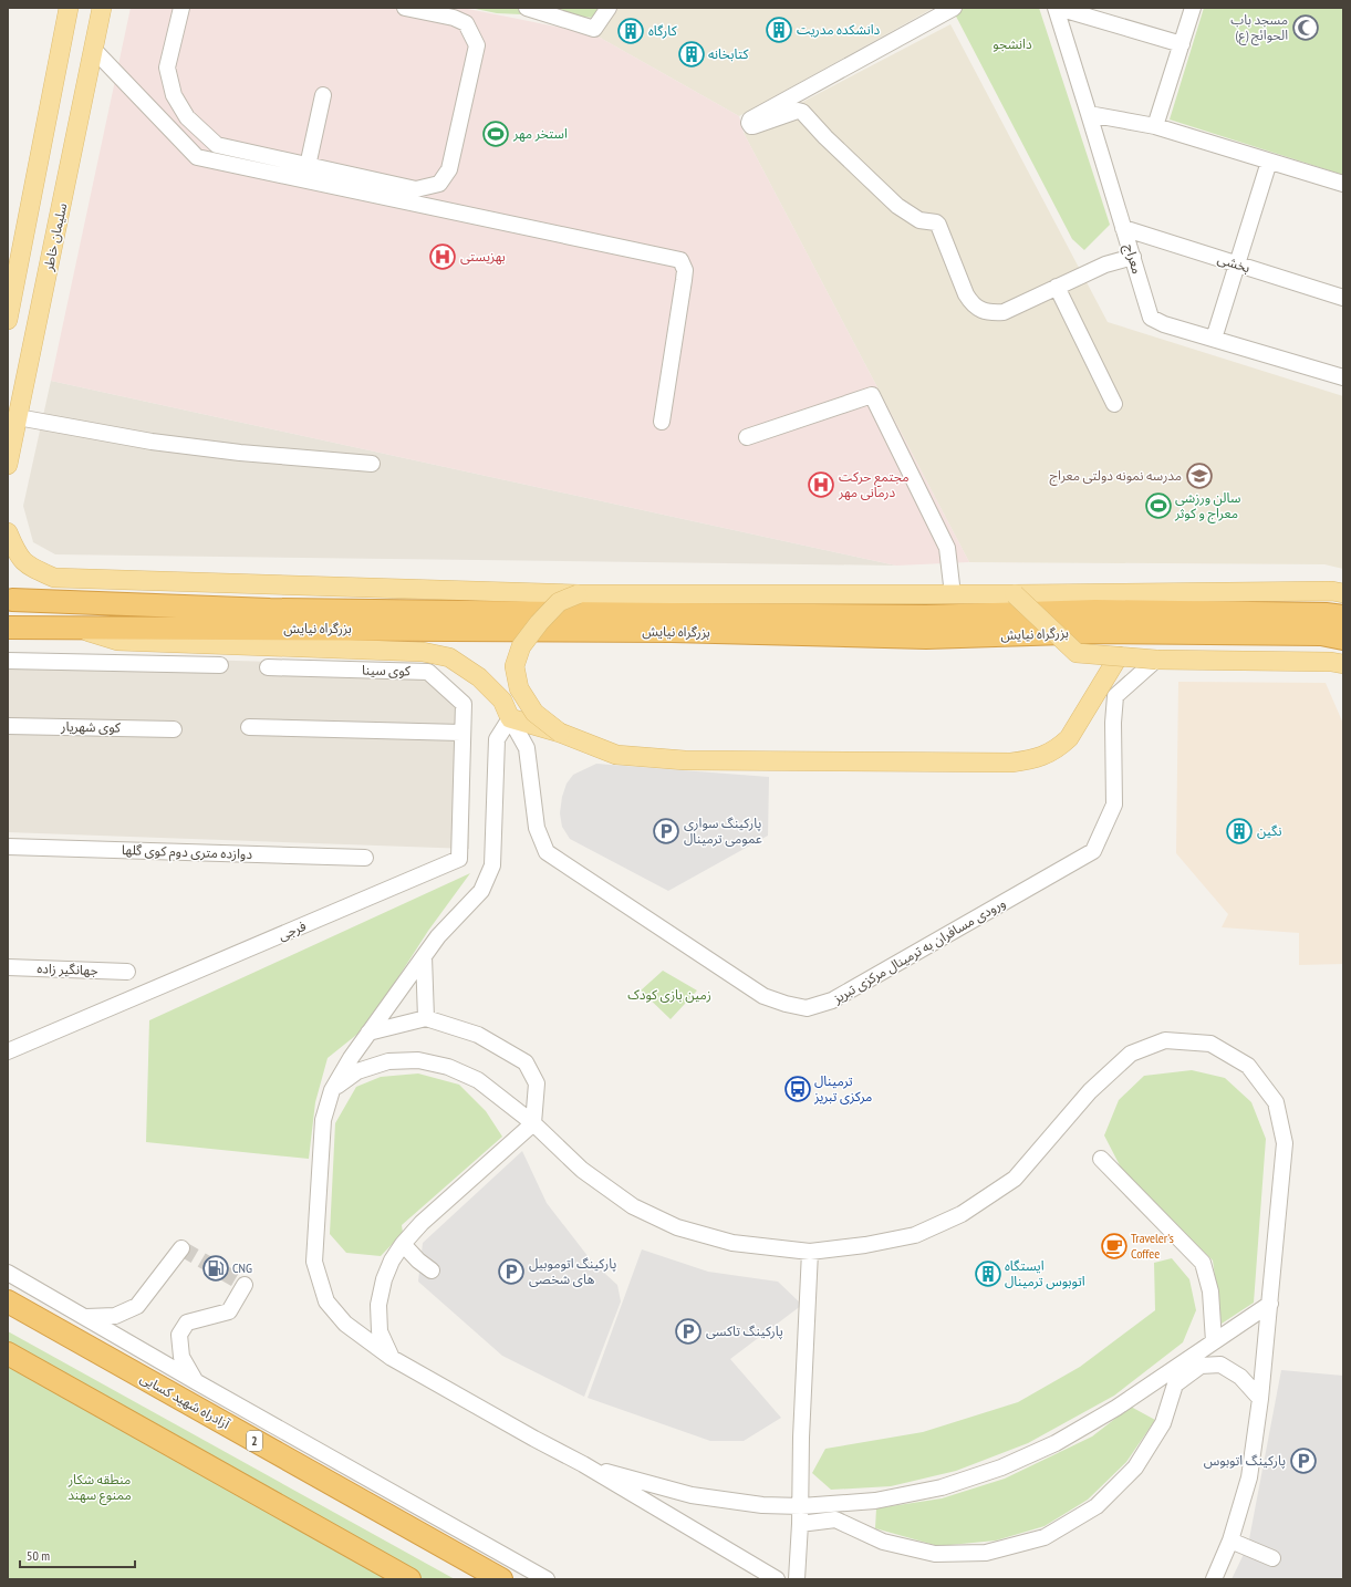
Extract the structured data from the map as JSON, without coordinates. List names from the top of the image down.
{
  "streets": {
    "highway": ["بزرگراه نیایش", "آزادراه شهید کسایی", "2"],
    "main road": ["سلیمان خاطر"],
    "street": [
      "معراج",
      "بخشی",
      "کوی سینا",
      "کوی شهریار",
      "دوازده متری دوم کوی گلها",
      "فرجی",
      "ورودی مسافران به ترمینال مرکزی تبریز",
      "جهانگیر زاده"
    ]
  },
  "crossings": [
    ["معراج", "بخشی"],
    ["کوی سینا", "فرجی"]
  ],
  "parks": ["دانشجو", "زمین بازی کودک", "منطقه شکار ممنوع سهند"],
  "places": {
    "mosque": ["مسجد باب الحوائج (ع)"],
    "building": [
      "دانشکده مدریت",
      "کارگاه",
      "کتابخانه",
      "نگین",
      "ایستگاه اتوبوس ترمینال"
    ],
    "sports": ["استخر مهر", "سالن ورزشی معراج و کوثر"],
    "hospital": ["بهزیستی", "مجتمع حرکت درمانی مهر"],
    "school or university": ["مدرسه نمونه دولتی معراج"],
    "parking": [
      "پارکینگ سواری عمومی ترمینال",
      "پارکینگ اتوموبیل های شخصی",
      "پارکینگ تاکسی",
      "پارکینگ اتوبوس"
    ],
    "bus stop": ["ترمینال مرکزی تبریز"],
    "cafe": ["Traveler's Coffee"],
    "fuel station": ["CNG"]
  },
  "scale_bar": "50 m"
}
